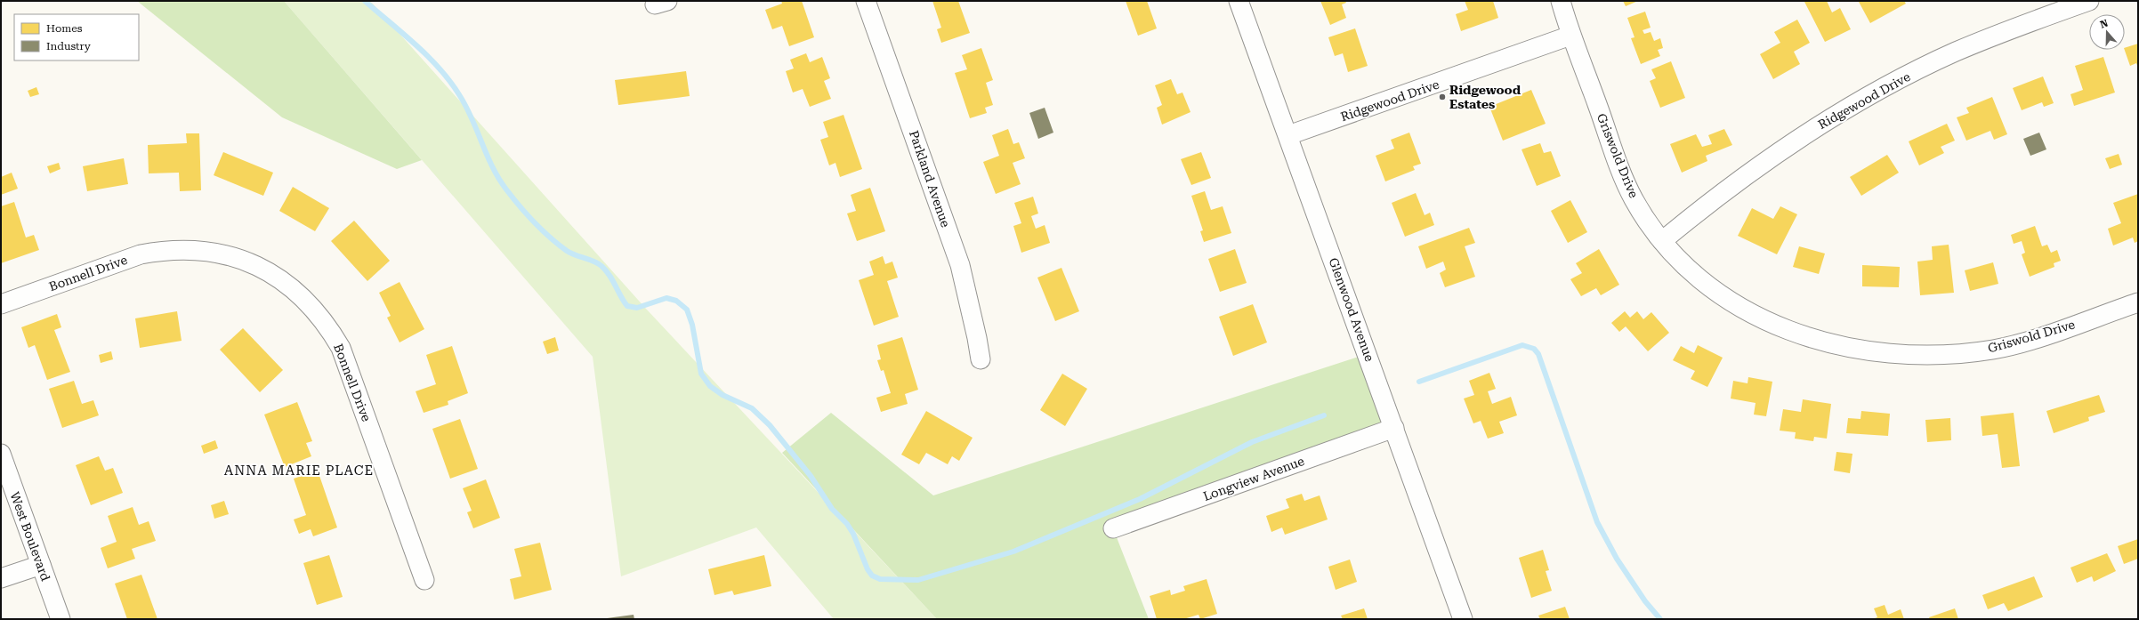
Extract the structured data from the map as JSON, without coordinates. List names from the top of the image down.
{
  "streets": {
    "street": [
      "Ridgewood Drive",
      "Griswold Drive",
      "Parkland Avenue",
      "Bonnell Drive",
      "Glenwood Avenue",
      "Longview Avenue",
      "West Boulevard"
    ]
  },
  "crossings": [
    ["Ridgewood Drive", "Griswold Drive"],
    ["Ridgewood Drive", "Glenwood Avenue"],
    ["Glenwood Avenue", "Longview Avenue"]
  ],
  "districts": ["ANNA MARIE PLACE"],
  "places": ["Ridgewood Estates"],
  "legend": ["Homes", "Industry"],
  "north": "top"
}
